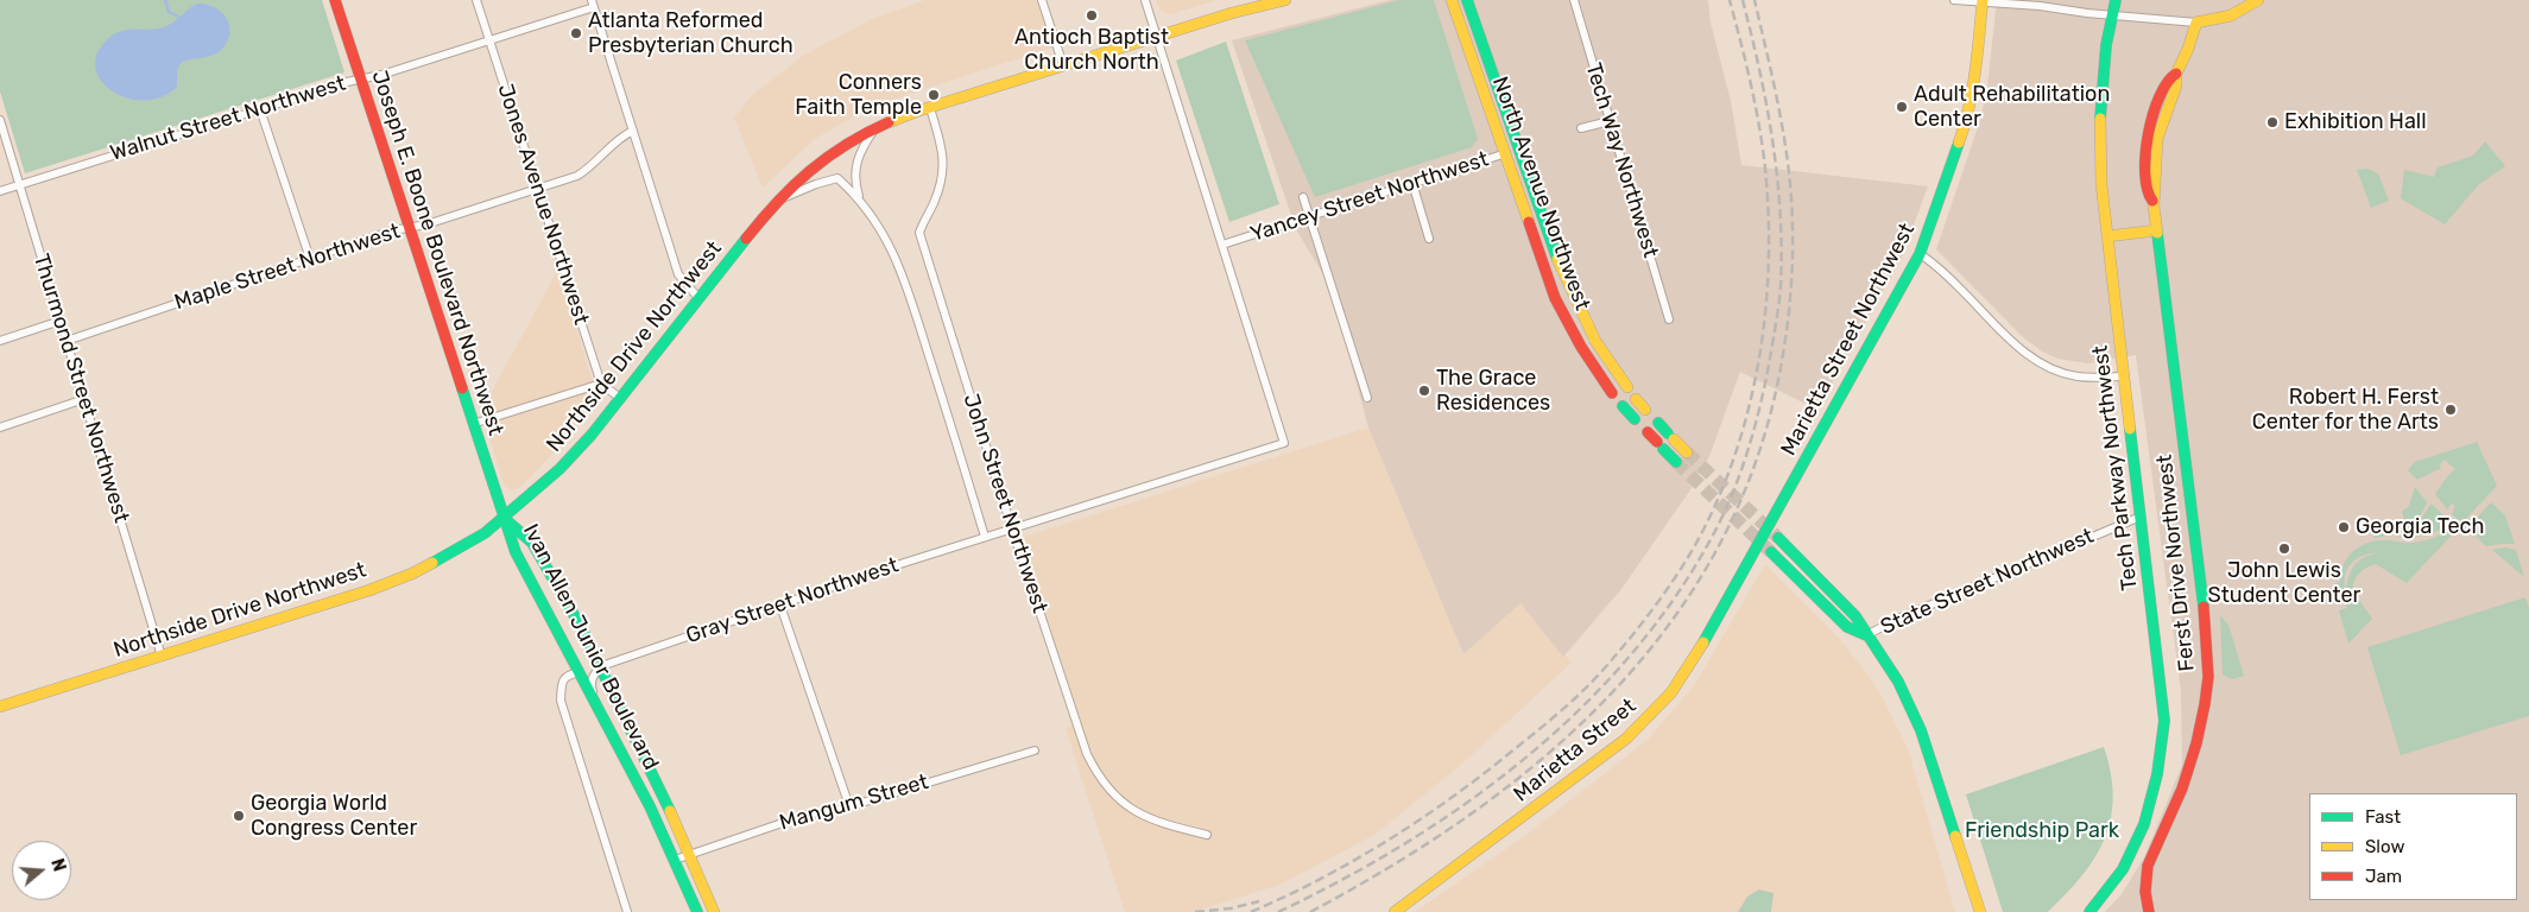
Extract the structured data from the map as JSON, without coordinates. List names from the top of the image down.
{
  "streets": {
    "main road": [
      "North Avenue Northwest",
      "Joseph E. Boone Boulevard Northwest",
      "Marietta Street Northwest",
      "Northside Drive Northwest",
      "Tech Parkway Northwest",
      "Ferst Drive Northwest",
      "Ivan Allen Junior Boulevard",
      "Marietta Street"
    ],
    "street": [
      "Walnut Street Northwest",
      "Tech Way Northwest",
      "Yancey Street Northwest",
      "Jones Avenue Northwest",
      "Maple Street Northwest",
      "Thurmond Street Northwest",
      "John Street Northwest",
      "State Street Northwest",
      "Gray Street Northwest",
      "Mangum Street"
    ]
  },
  "crossings": [
    ["Walnut Street Northwest", "Jones Avenue Northwest"],
    ["Walnut Street Northwest", "Joseph E. Boone Boulevard Northwest"],
    ["Walnut Street Northwest", "Thurmond Street Northwest"],
    ["North Avenue Northwest", "Yancey Street Northwest"],
    ["Yancey Street Northwest", "Gray Street Northwest"],
    ["Jones Avenue Northwest", "Maple Street Northwest"],
    ["Joseph E. Boone Boulevard Northwest", "Maple Street Northwest"],
    ["Joseph E. Boone Boulevard Northwest", "Northside Drive Northwest"],
    ["Joseph E. Boone Boulevard Northwest", "Ivan Allen Junior Boulevard"],
    ["Maple Street Northwest", "Thurmond Street Northwest"],
    ["Marietta Street Northwest", "Marietta Street"],
    ["Northside Drive Northwest", "Thurmond Street Northwest"],
    ["Northside Drive Northwest", "John Street Northwest"],
    ["Northside Drive Northwest", "Ivan Allen Junior Boulevard"],
    ["Tech Parkway Northwest", "State Street Northwest"],
    ["John Street Northwest", "Gray Street Northwest"],
    ["Gray Street Northwest", "Ivan Allen Junior Boulevard"],
    ["Ivan Allen Junior Boulevard", "Mangum Street"]
  ],
  "parks": ["Friendship Park"],
  "places": [
    "Antioch Baptist Church North",
    "Atlanta Reformed Presbyterian Church",
    "Conners Faith Temple",
    "Adult Rehabilitation Center",
    "Exhibition Hall",
    "The Grace Residences",
    "Robert H. Ferst Center for the Arts",
    "Georgia Tech",
    "John Lewis Student Center",
    "Georgia World Congress Center"
  ],
  "legend": ["Fast", "Slow", "Jam"],
  "north": "right"
}
